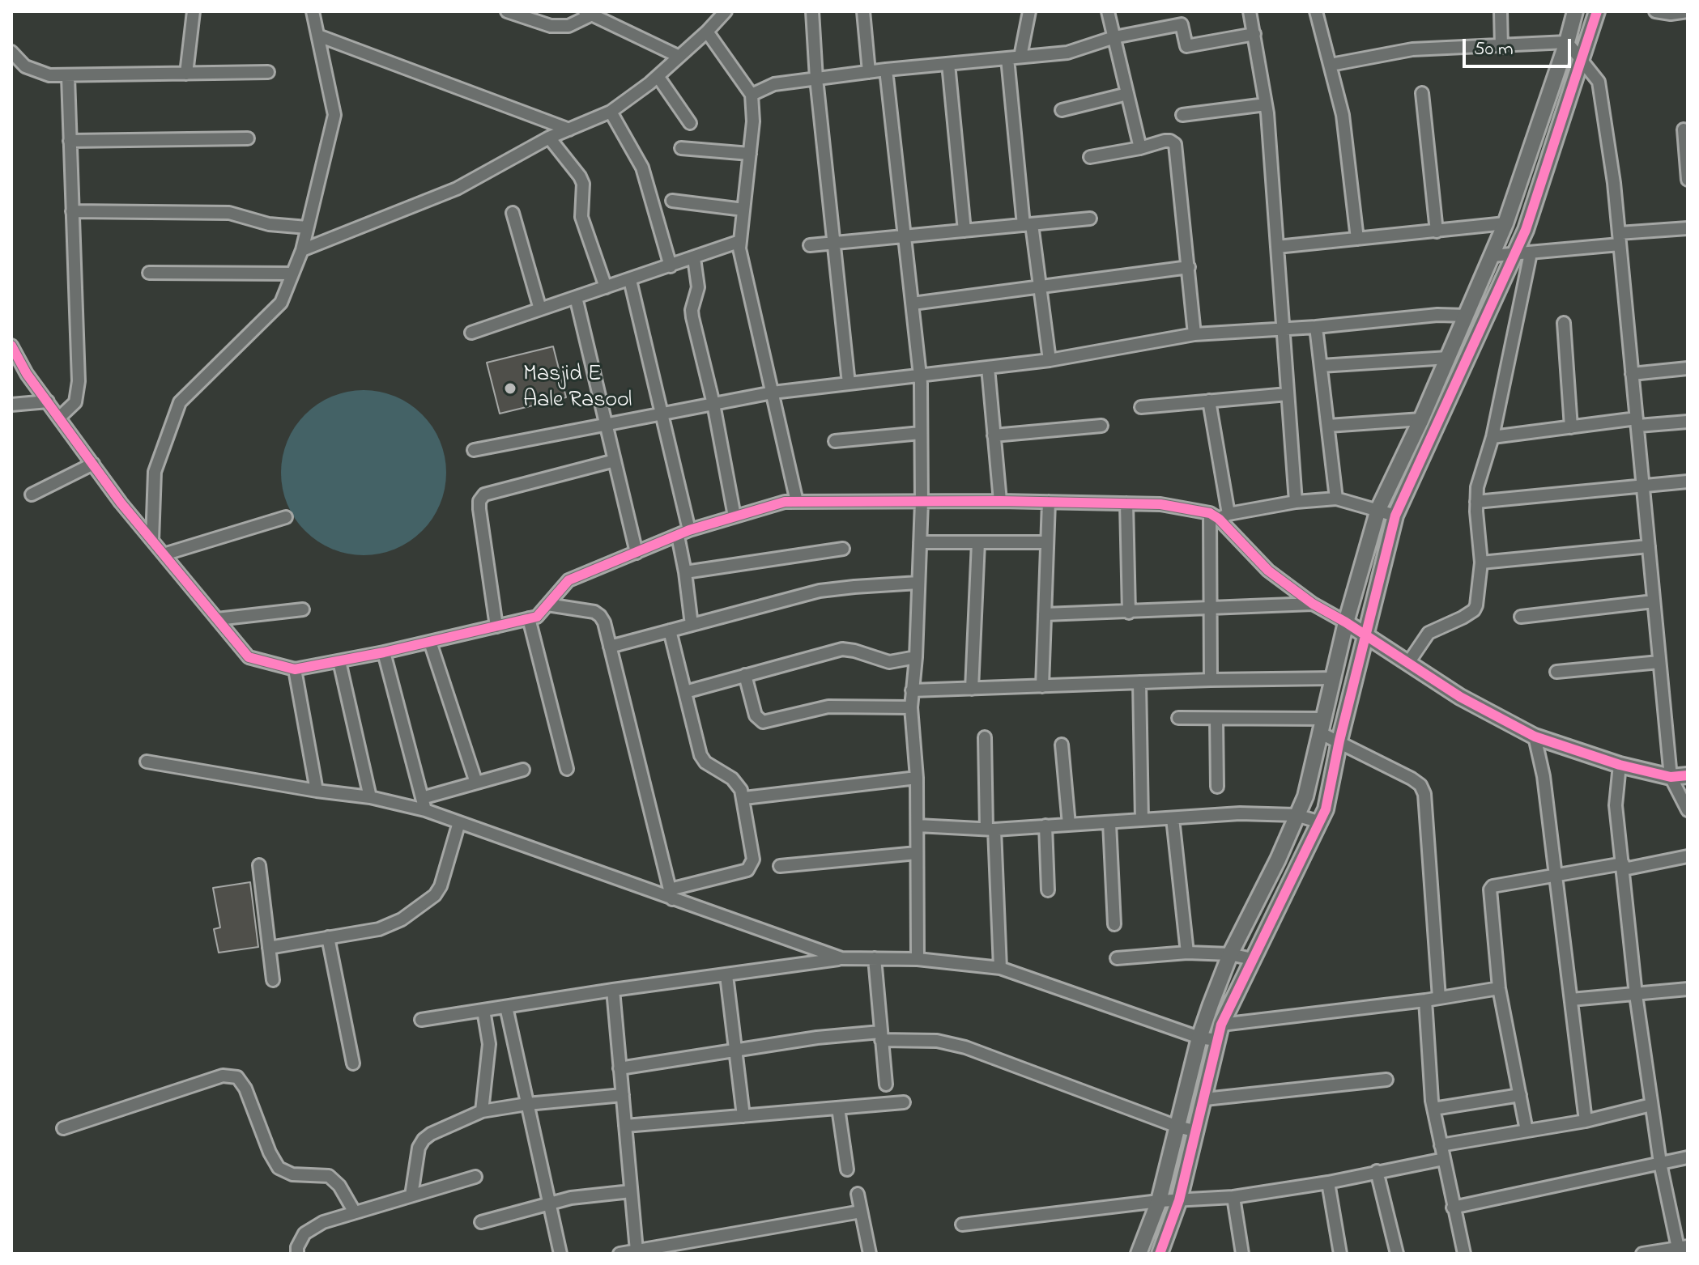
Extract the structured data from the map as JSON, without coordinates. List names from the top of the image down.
{
  "places": ["Masjid E Aale Rasool"],
  "scale_bar": "50 m"
}
